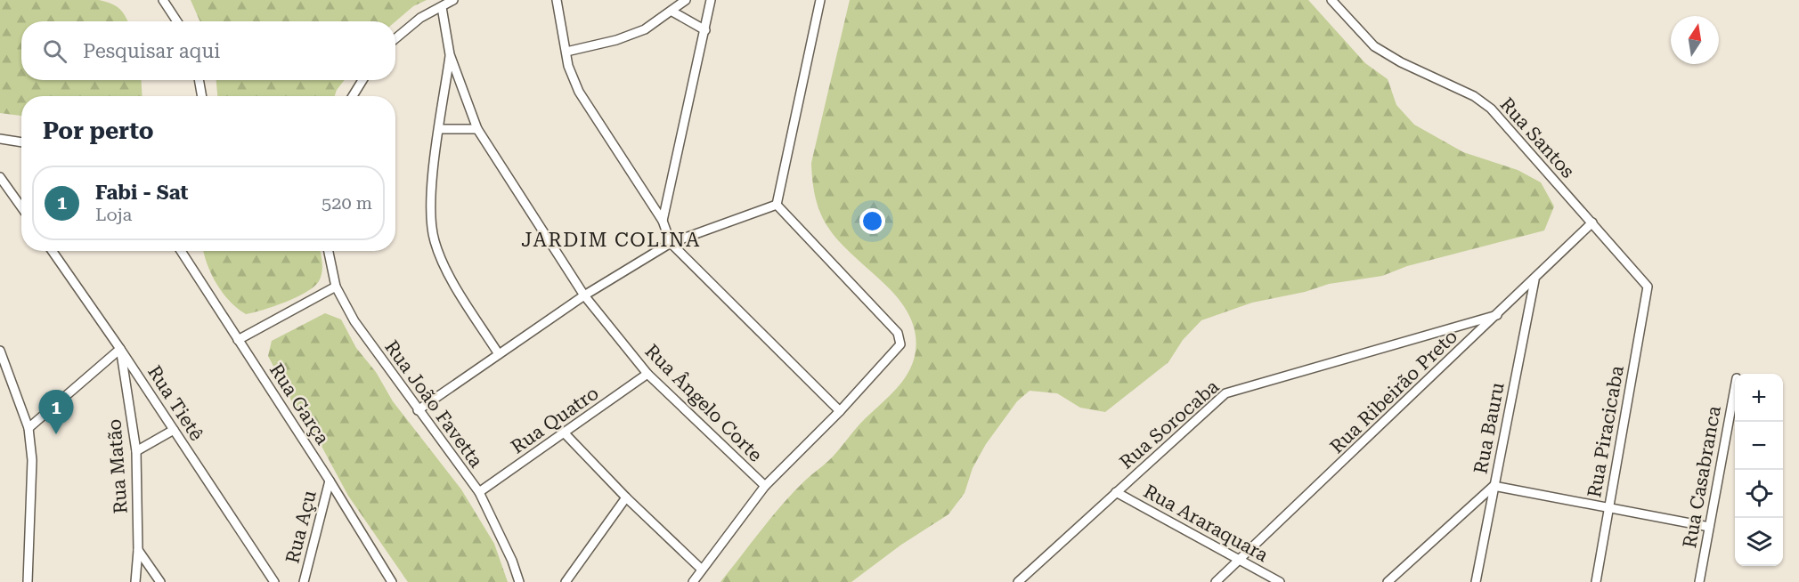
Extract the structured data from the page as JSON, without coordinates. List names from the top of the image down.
{
  "streets": {
    "street": [
      "Rua Santos",
      "Rua Ribeirão Preto",
      "Rua Tietê",
      "Rua Ângelo Corte",
      "Rua Garça",
      "Rua João Favetta",
      "Rua Quatro",
      "Rua Sorocaba",
      "Rua Bauru",
      "Rua Piracicaba",
      "Rua Matão",
      "Rua Casabranca",
      "Rua Araraquara",
      "Rua Açu"
    ]
  },
  "crossings": [
    ["Rua Santos", "Rua Ribeirão Preto"],
    ["Rua Santos", "Rua Piracicaba"],
    ["Rua Ribeirão Preto", "Rua Sorocaba"],
    ["Rua Ribeirão Preto", "Rua Bauru"],
    ["Rua Ribeirão Preto", "Rua Araraquara"],
    ["Rua Tietê", "Rua Matão"],
    ["Rua Ângelo Corte", "Rua Quatro"],
    ["Rua Garça", "Rua Açu"],
    ["Rua João Favetta", "Rua Quatro"],
    ["Rua Sorocaba", "Rua Araraquara"]
  ],
  "districts": ["JARDIM COLINA"],
  "north": "top",
  "page": {
    "search": "Pesquisar aqui",
    "heading": "Por perto",
    "list": [
      {
        "mark": "1",
        "name": "Fabi - Sat",
        "note": "Loja",
        "value": "520 m"
      }
    ],
    "map_buttons": ["+", "−"],
    "pins": "1"
  }
}
